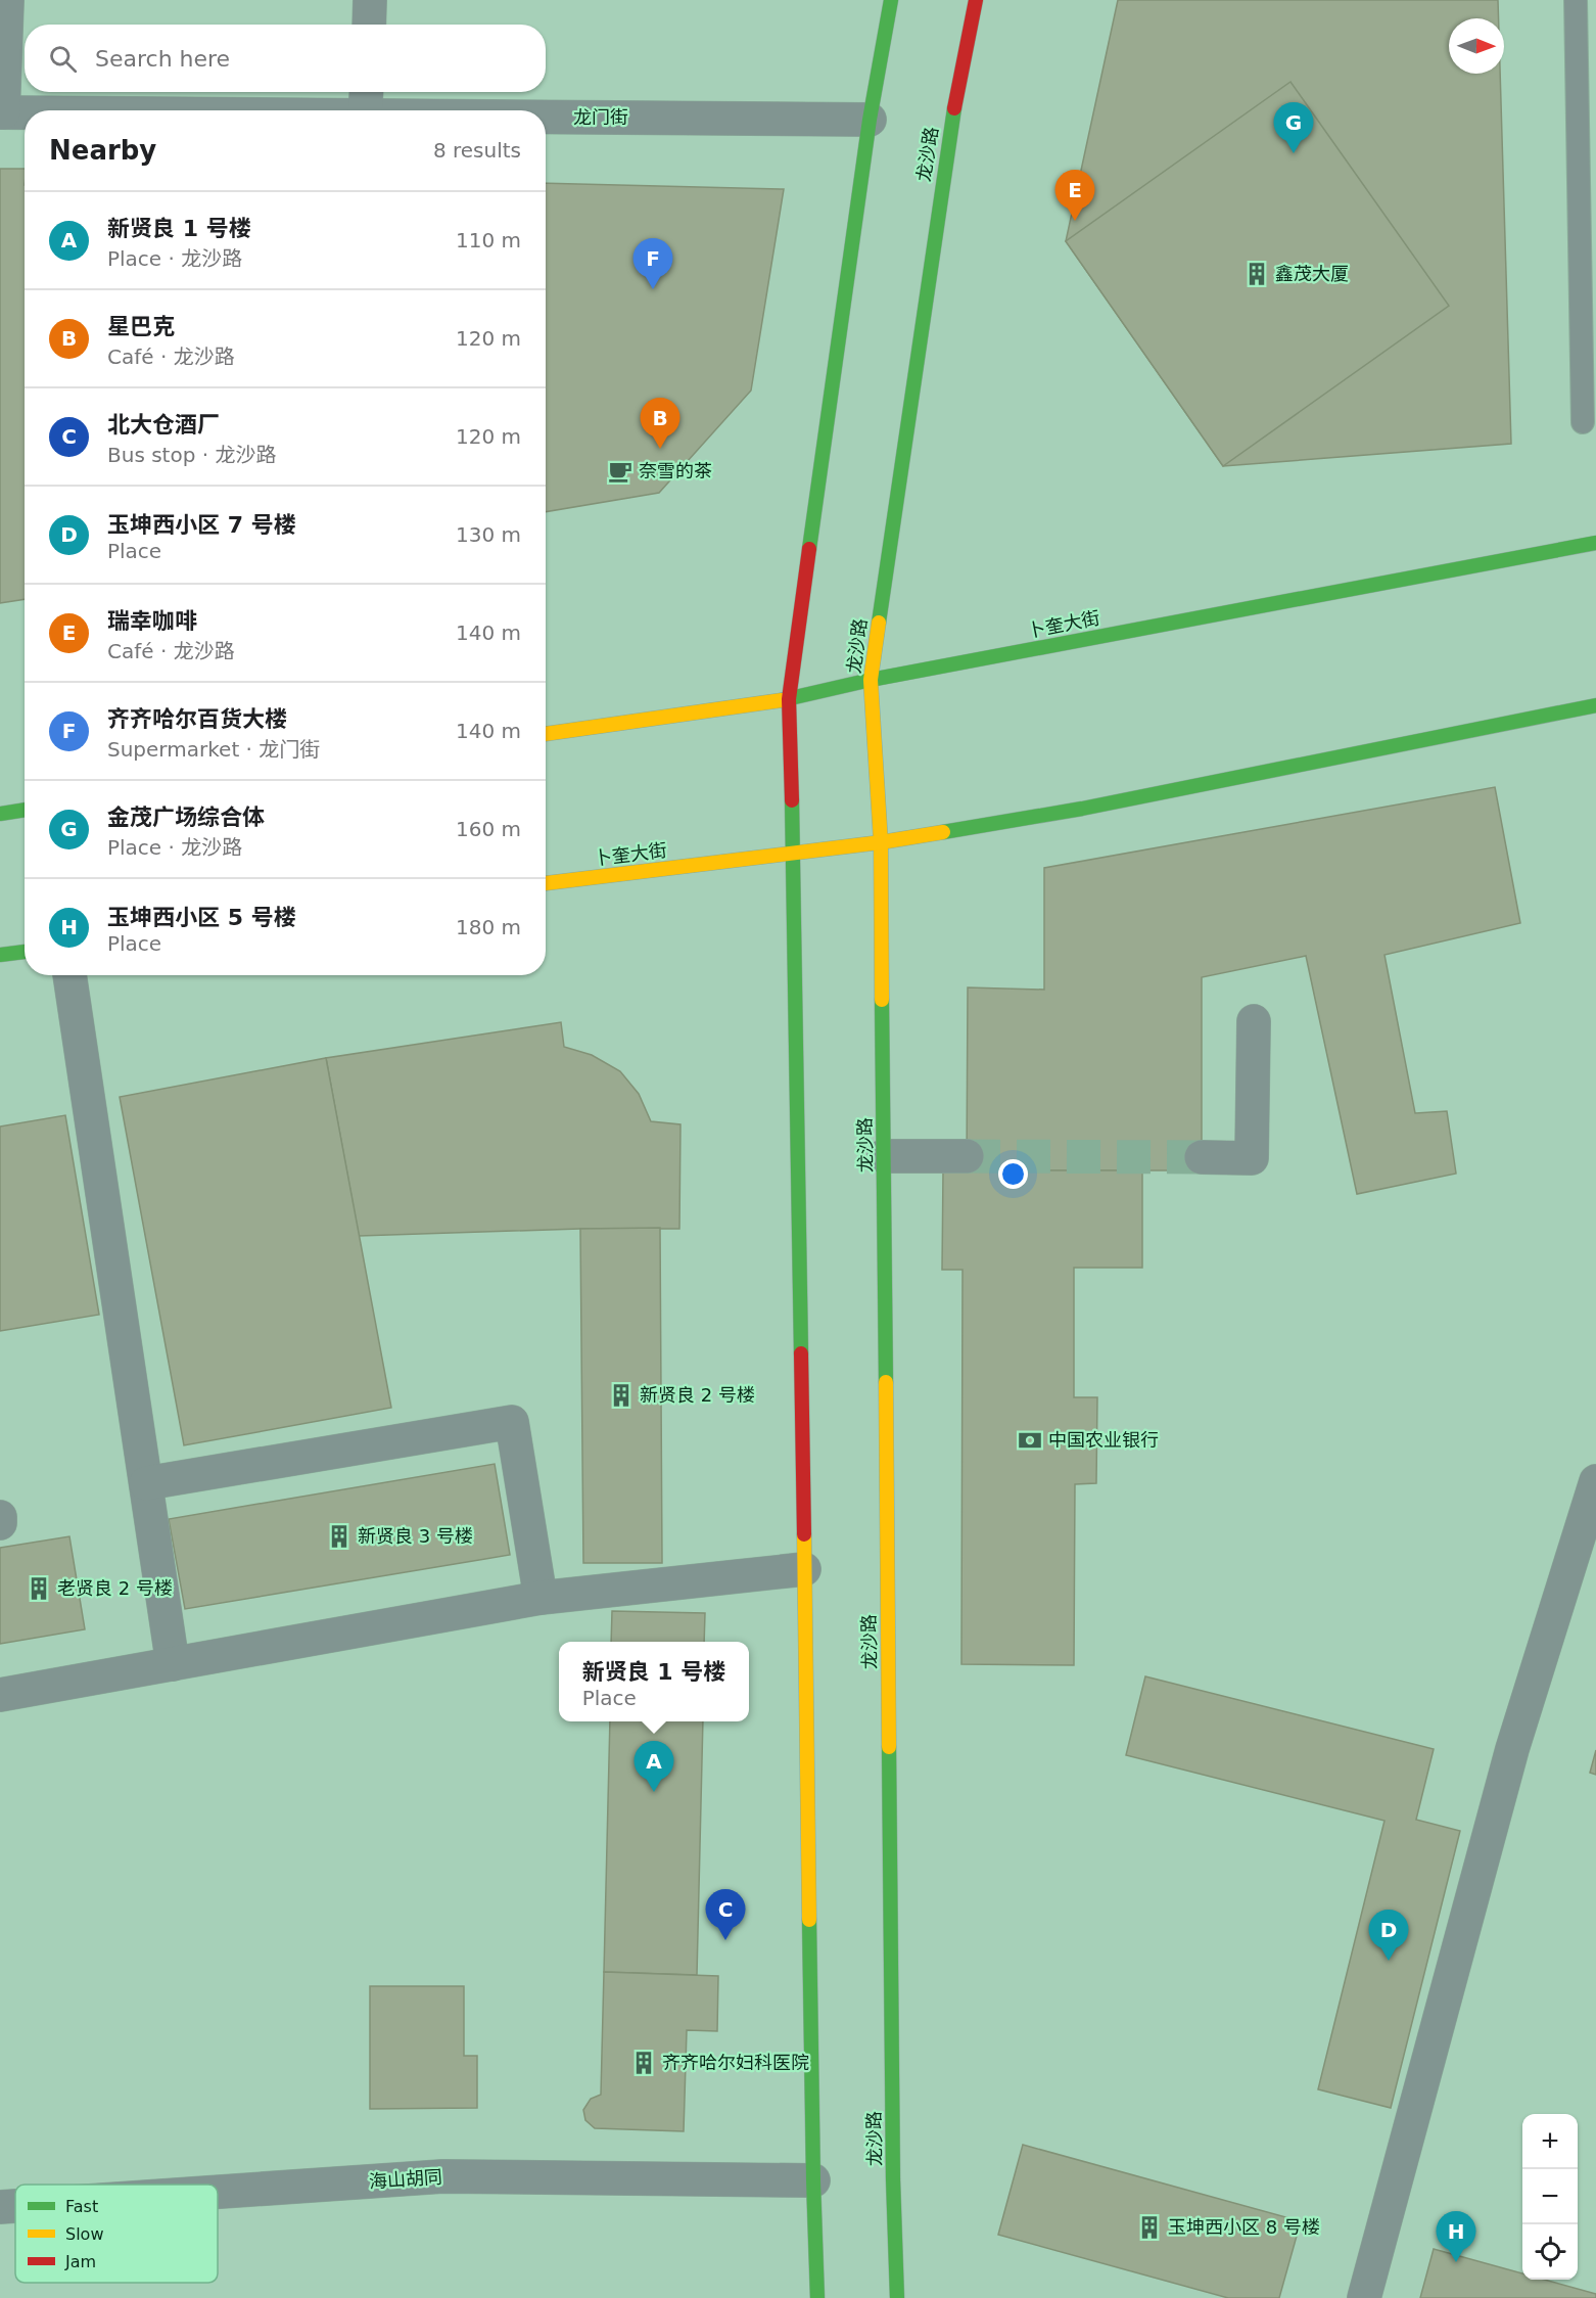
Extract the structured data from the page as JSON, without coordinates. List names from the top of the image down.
{
  "streets": {
    "main road": ["龙沙路", "卜奎大街"],
    "street": ["龙门街", "海山胡同"]
  },
  "crossings": [
    ["龙沙路", "卜奎大街"]
  ],
  "places": {
    "building": [
      "鑫茂大厦",
      "新贤良 2 号楼",
      "新贤良 3 号楼",
      "老贤良 2 号楼",
      "齐齐哈尔妇科医院",
      "玉坤西小区 8 号楼"
    ],
    "cafe": ["奈雪的茶"],
    "bank": ["中国农业银行"]
  },
  "legend": ["Fast", "Slow", "Jam"],
  "north": "right",
  "page": {
    "search": "Search here",
    "pins": [
      "G",
      "E",
      "F",
      "B",
      "A",
      "C",
      "D",
      "H"
    ],
    "heading": ["Nearby", "8 results"],
    "list": [
      {
        "mark": "A",
        "name": "新贤良 1 号楼",
        "note": "Place · 龙沙路",
        "value": "110 m"
      },
      {
        "mark": "B",
        "name": "星巴克",
        "note": "Café · 龙沙路",
        "value": "120 m"
      },
      {
        "mark": "C",
        "name": "北大仓酒厂",
        "note": "Bus stop · 龙沙路",
        "value": "120 m"
      },
      {
        "mark": "D",
        "name": "玉坤西小区 7 号楼",
        "note": "Place",
        "value": "130 m"
      },
      {
        "mark": "E",
        "name": "瑞幸咖啡",
        "note": "Café · 龙沙路",
        "value": "140 m"
      },
      {
        "mark": "F",
        "name": "齐齐哈尔百货大楼",
        "note": "Supermarket · 龙门街",
        "value": "140 m"
      },
      {
        "mark": "G",
        "name": "金茂广场综合体",
        "note": "Place · 龙沙路",
        "value": "160 m"
      },
      {
        "mark": "H",
        "name": "玉坤西小区 5 号楼",
        "note": "Place",
        "value": "180 m"
      }
    ],
    "popup": ["新贤良 1 号楼", "Place"],
    "map_buttons": ["+", "−"]
  }
}
